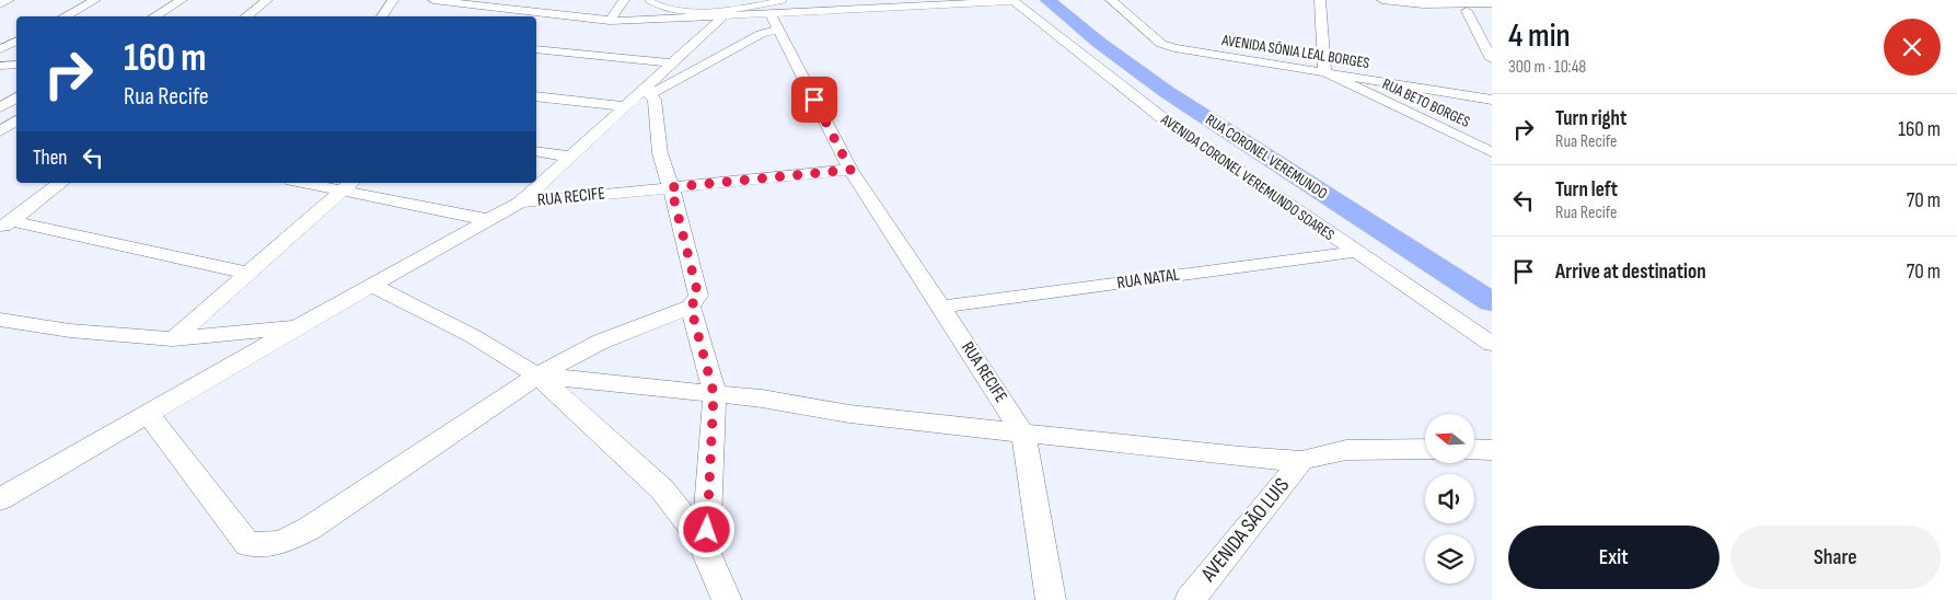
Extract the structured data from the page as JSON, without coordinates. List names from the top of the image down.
{
  "streets": {
    "highway": ["RUA CORONEL VEREMUNDO"],
    "street": [
      "AVENIDA SÔNIA LEAL BORGES",
      "RUA BETO BORGES",
      "AVENIDA CORONEL VEREMUNDO SOARES",
      "RUA RECIFE",
      "RUA NATAL",
      "AVENIDA SÃO LUIS"
    ]
  },
  "crossings": [
    ["AVENIDA SÔNIA LEAL BORGES", "RUA BETO BORGES"],
    ["AVENIDA CORONEL VEREMUNDO SOARES", "RUA NATAL"],
    ["RUA RECIFE", "RUA NATAL"]
  ],
  "north": "left",
  "page": {
    "heading": ["4 min", "300 m · 10:48"],
    "turn": ["160 m", "Rua Recife"],
    "list": [
      {
        "name": "Turn right",
        "note": "Rua Recife",
        "value": "160 m"
      },
      {
        "name": "Turn left",
        "note": "Rua Recife",
        "value": "70 m"
      },
      {
        "name": "Arrive at destination",
        "value": "70 m"
      }
    ],
    "then": "Then",
    "buttons": ["Exit", "Share"]
  }
}
